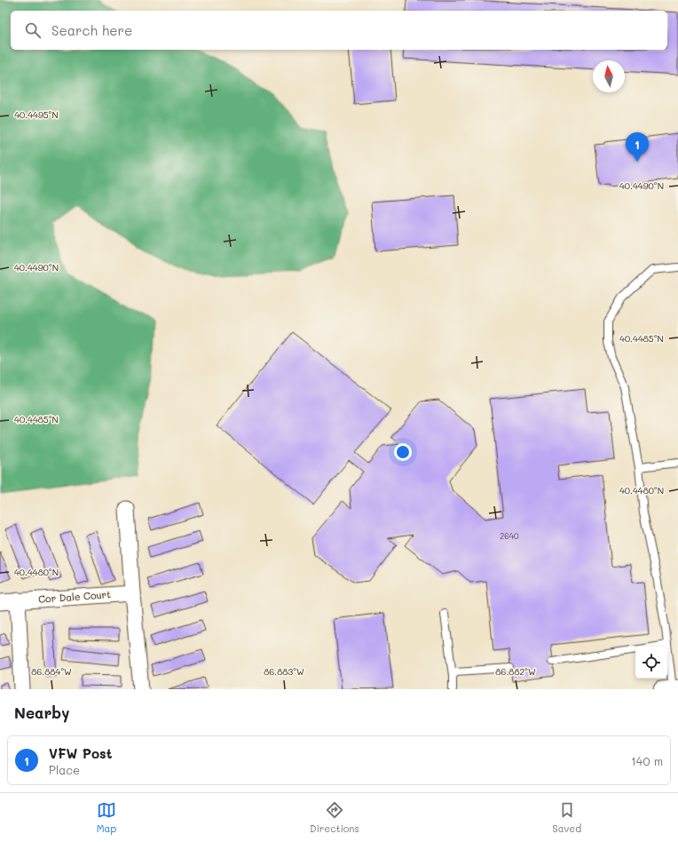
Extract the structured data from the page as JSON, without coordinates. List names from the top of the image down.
{
  "streets": {
    "street": ["Cor Dale Court"]
  },
  "house_numbers": ["2640"],
  "north": "top",
  "page": {
    "search": "Search here",
    "pins": "1",
    "heading": "Nearby",
    "list": [
      {
        "mark": "1",
        "name": "VFW Post",
        "note": "Place",
        "value": "140 m"
      }
    ],
    "nav": ["Map", "Directions", "Saved"]
  },
  "coordinates": [
    "40.4495°N",
    "40.4490°N",
    "40.4485°N",
    "40.4480°N",
    "86.884°W",
    "86.883°W",
    "86.882°W"
  ]
}
